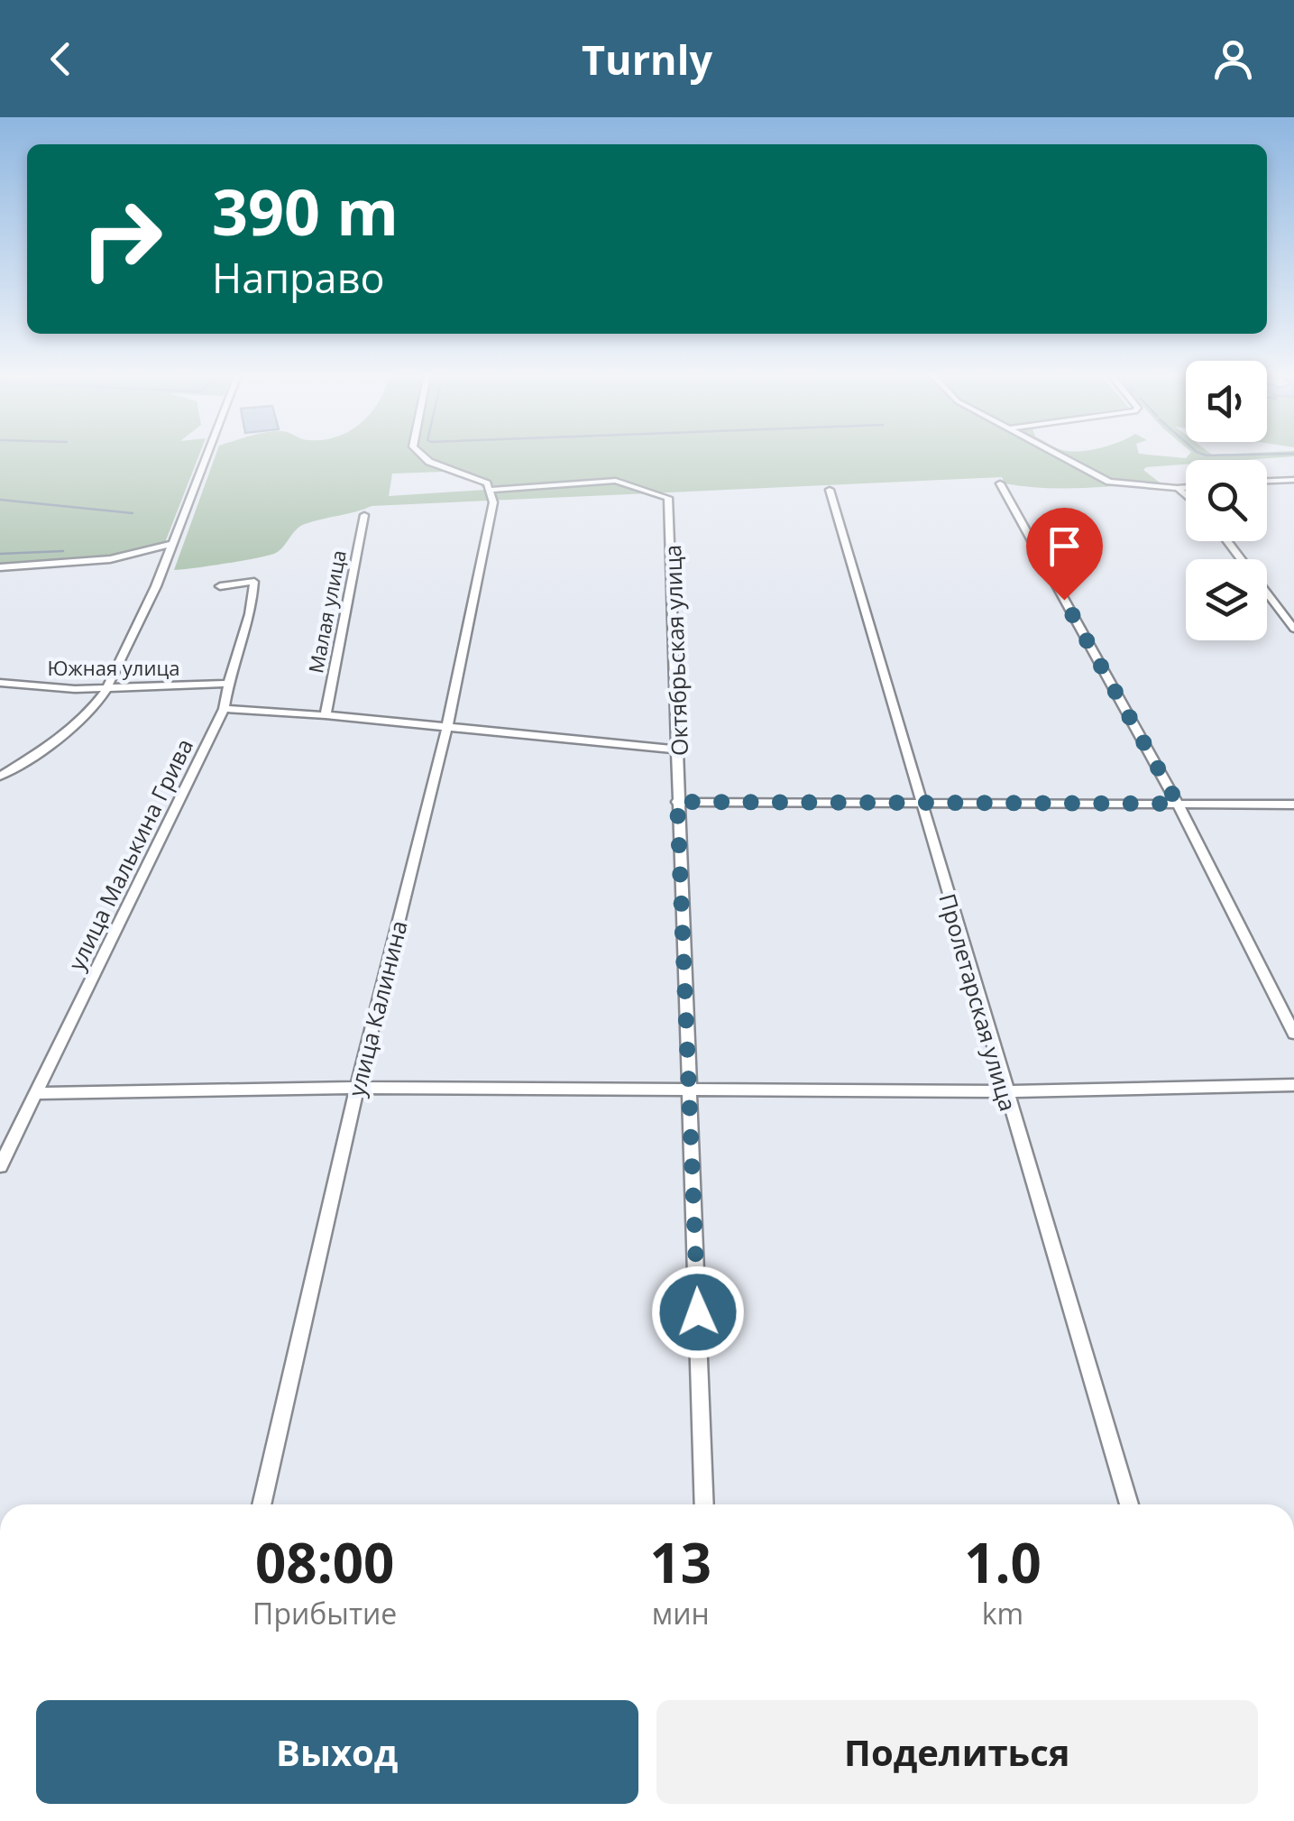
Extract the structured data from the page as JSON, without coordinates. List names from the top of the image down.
{
  "streets": {
    "street": [
      "Малая улица",
      "Октябрьская улица",
      "Южная улица",
      "улица Малькина Грива",
      "Пролетарская улица",
      "улица Калинина"
    ]
  },
  "crossings": [
    ["Октябрьская улица", "улица Калинина"],
    ["Южная улица", "улица Малькина Грива"]
  ],
  "page": {
    "header": "Turnly",
    "turn": ["390 m", "Направо"],
    "eta": [
      "08:00",
      "Прибытие",
      "13",
      "мин",
      "1.0",
      "km"
    ],
    "buttons": ["Выход", "Поделиться"]
  }
}
